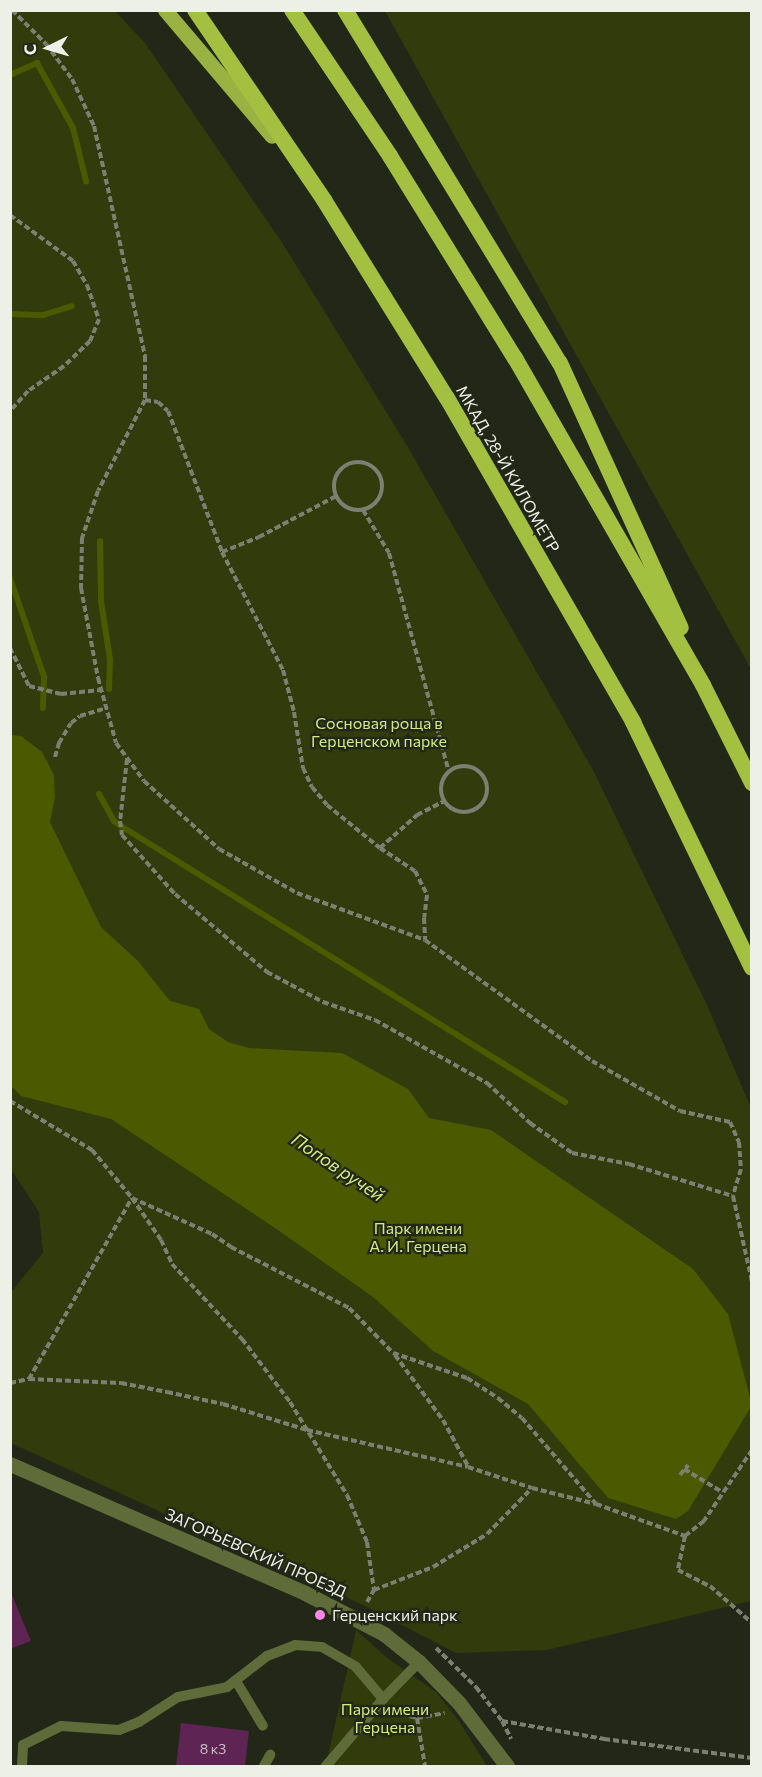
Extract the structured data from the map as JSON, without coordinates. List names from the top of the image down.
{
  "streets": {
    "highway": ["МКАД, 28-Й КИЛОМЕТР"],
    "street": ["ЗАГОРЬЕВСКИЙ ПРОЕЗД"]
  },
  "water": ["Попов ручей"],
  "parks": ["Сосновая роща в Герценском парке", "Парк имени А. И. Герцена", "Парк имени Герцена"],
  "places": ["Герценский парк"],
  "house_numbers": ["8 к3"],
  "north": "left"
}
